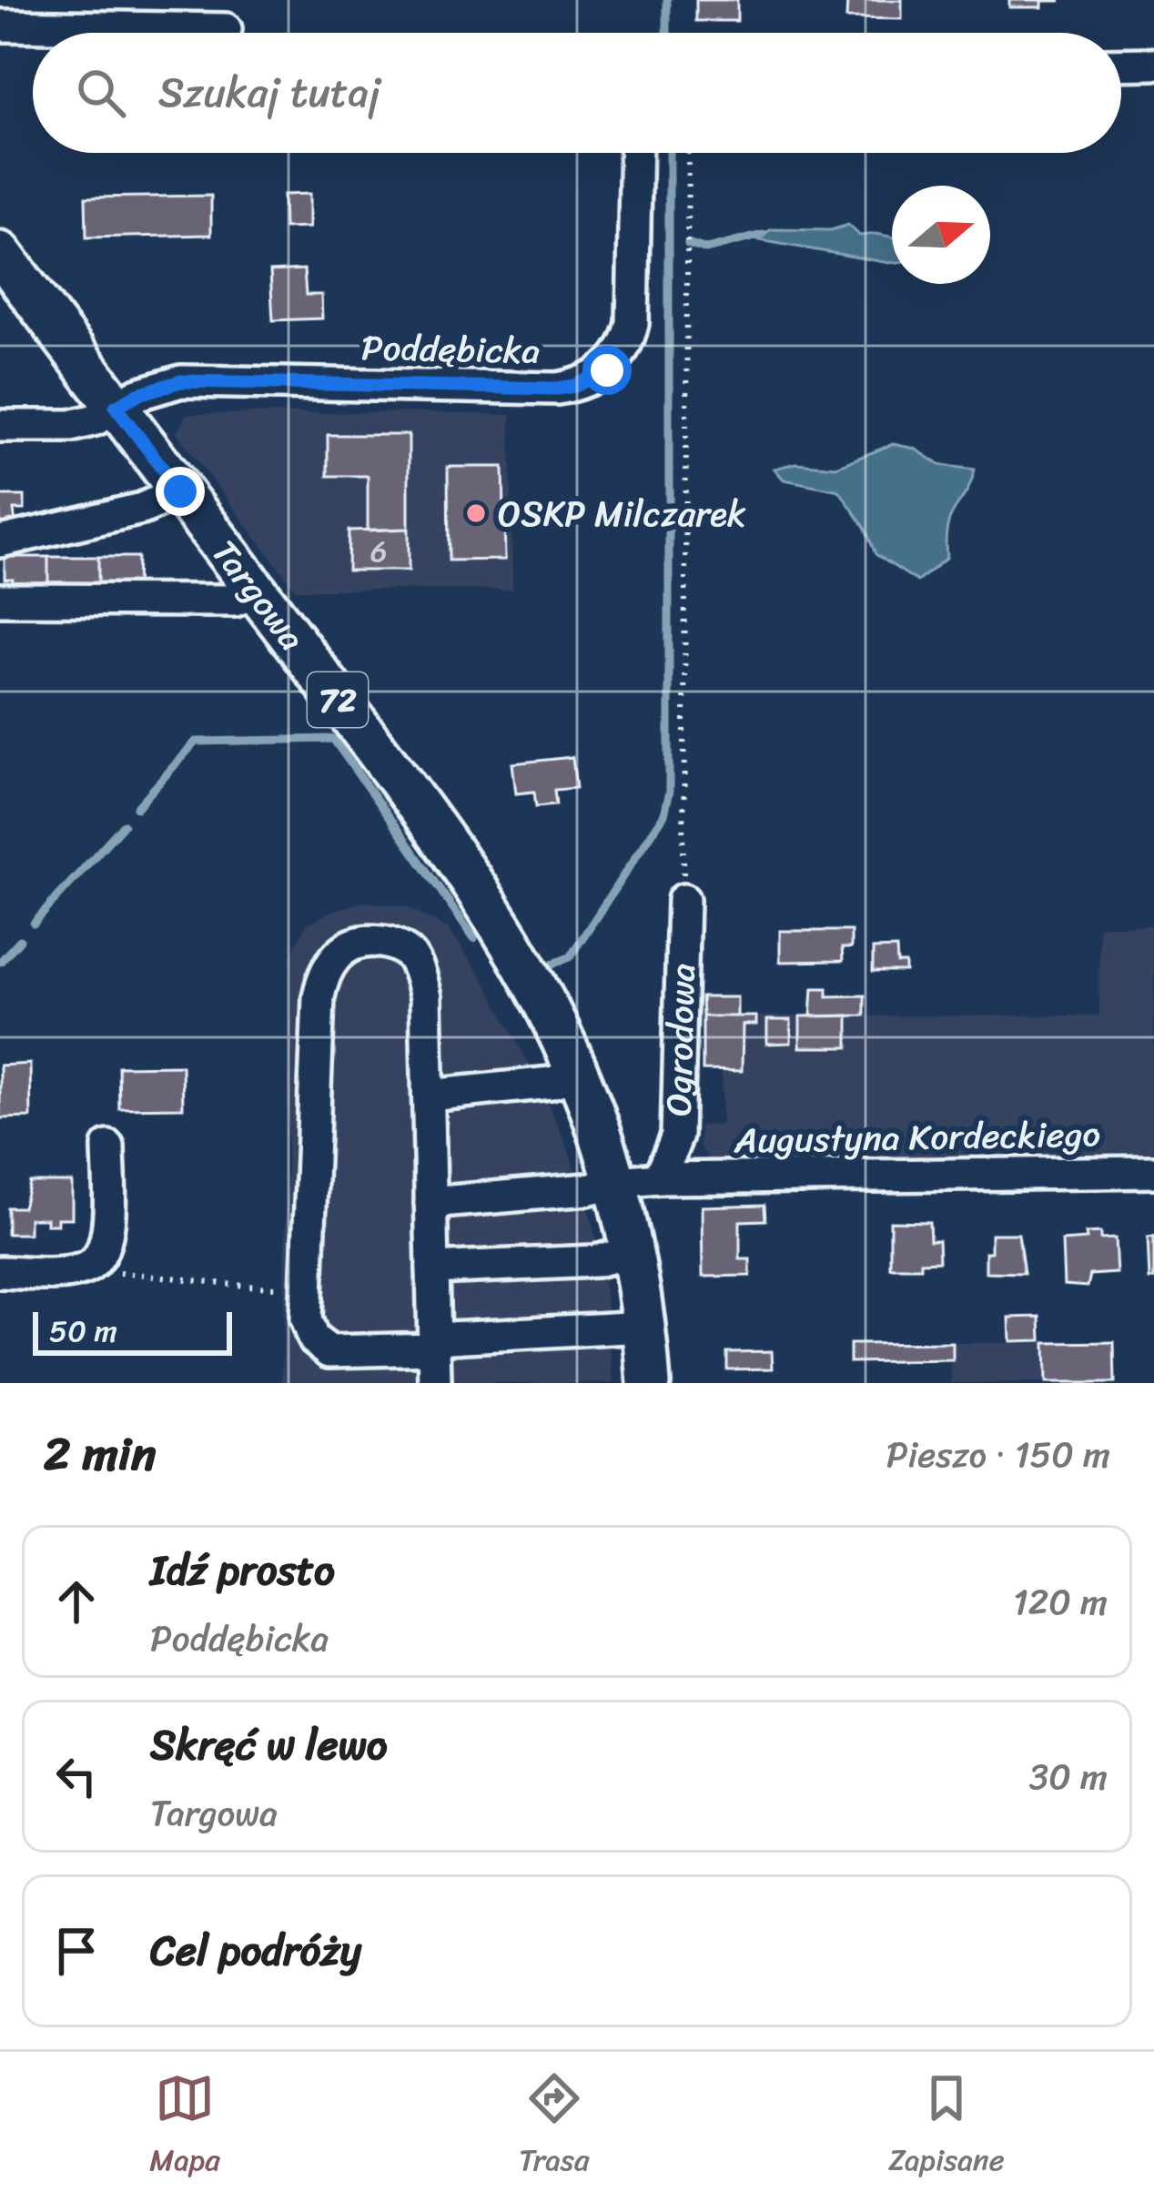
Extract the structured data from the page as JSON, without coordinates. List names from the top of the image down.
{
  "streets": {
    "main road": ["Targowa", "72"],
    "street": ["Poddębicka", "Ogrodowa", "Augustyna Kordeckiego"]
  },
  "crossings": [
    ["Poddębicka", "Targowa"],
    ["Targowa", "72"],
    ["Targowa", "Augustyna Kordeckiego"],
    ["72", "Augustyna Kordeckiego"],
    ["Ogrodowa", "Augustyna Kordeckiego"]
  ],
  "places": ["OSKP Milczarek"],
  "house_numbers": ["6"],
  "scale_bar": "50 m",
  "north": "right",
  "page": {
    "search": "Szukaj tutaj",
    "scale": "50 m",
    "heading": ["2 min", "Pieszo · 150 m"],
    "list": [
      ["Idź prosto", "Poddębicka", "120 m"],
      ["Skręć w lewo", "Targowa", "30 m"],
      "Cel podróży"
    ],
    "nav": ["Mapa", "Trasa", "Zapisane"]
  }
}
